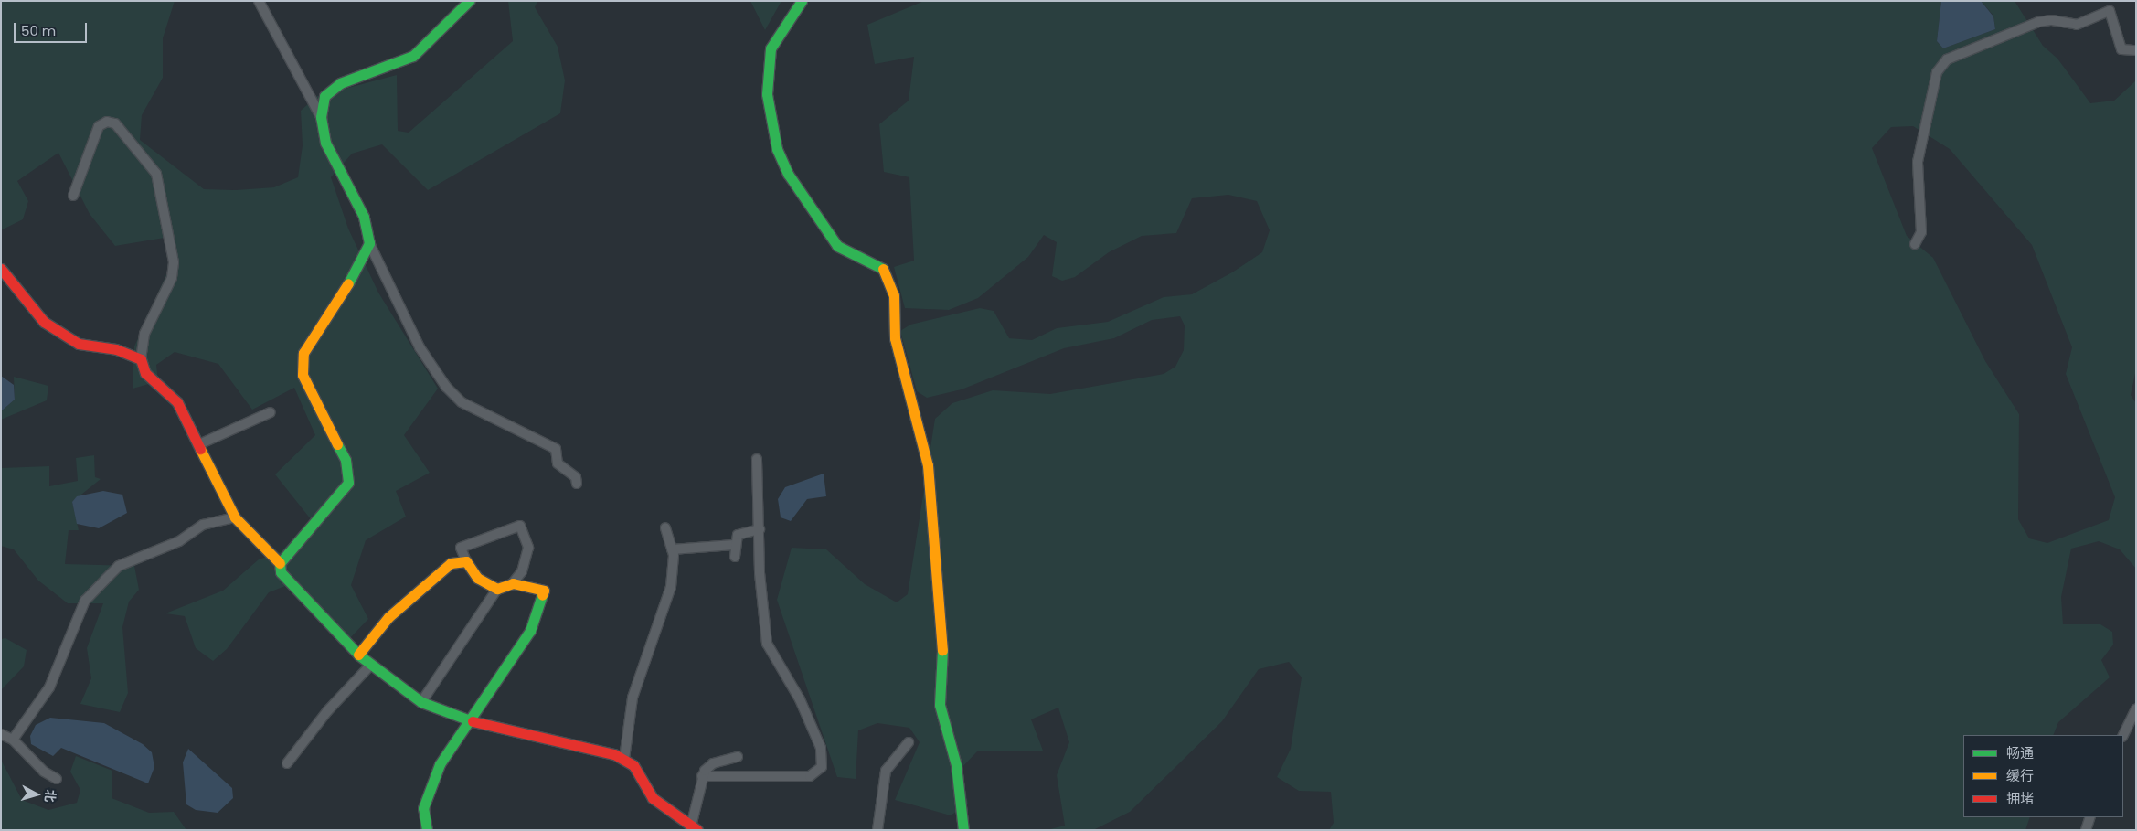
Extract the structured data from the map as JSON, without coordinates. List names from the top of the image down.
{
  "legend": ["畅通", "缓行", "拥堵"],
  "scale_bar": "50 m",
  "north": "right"
}
